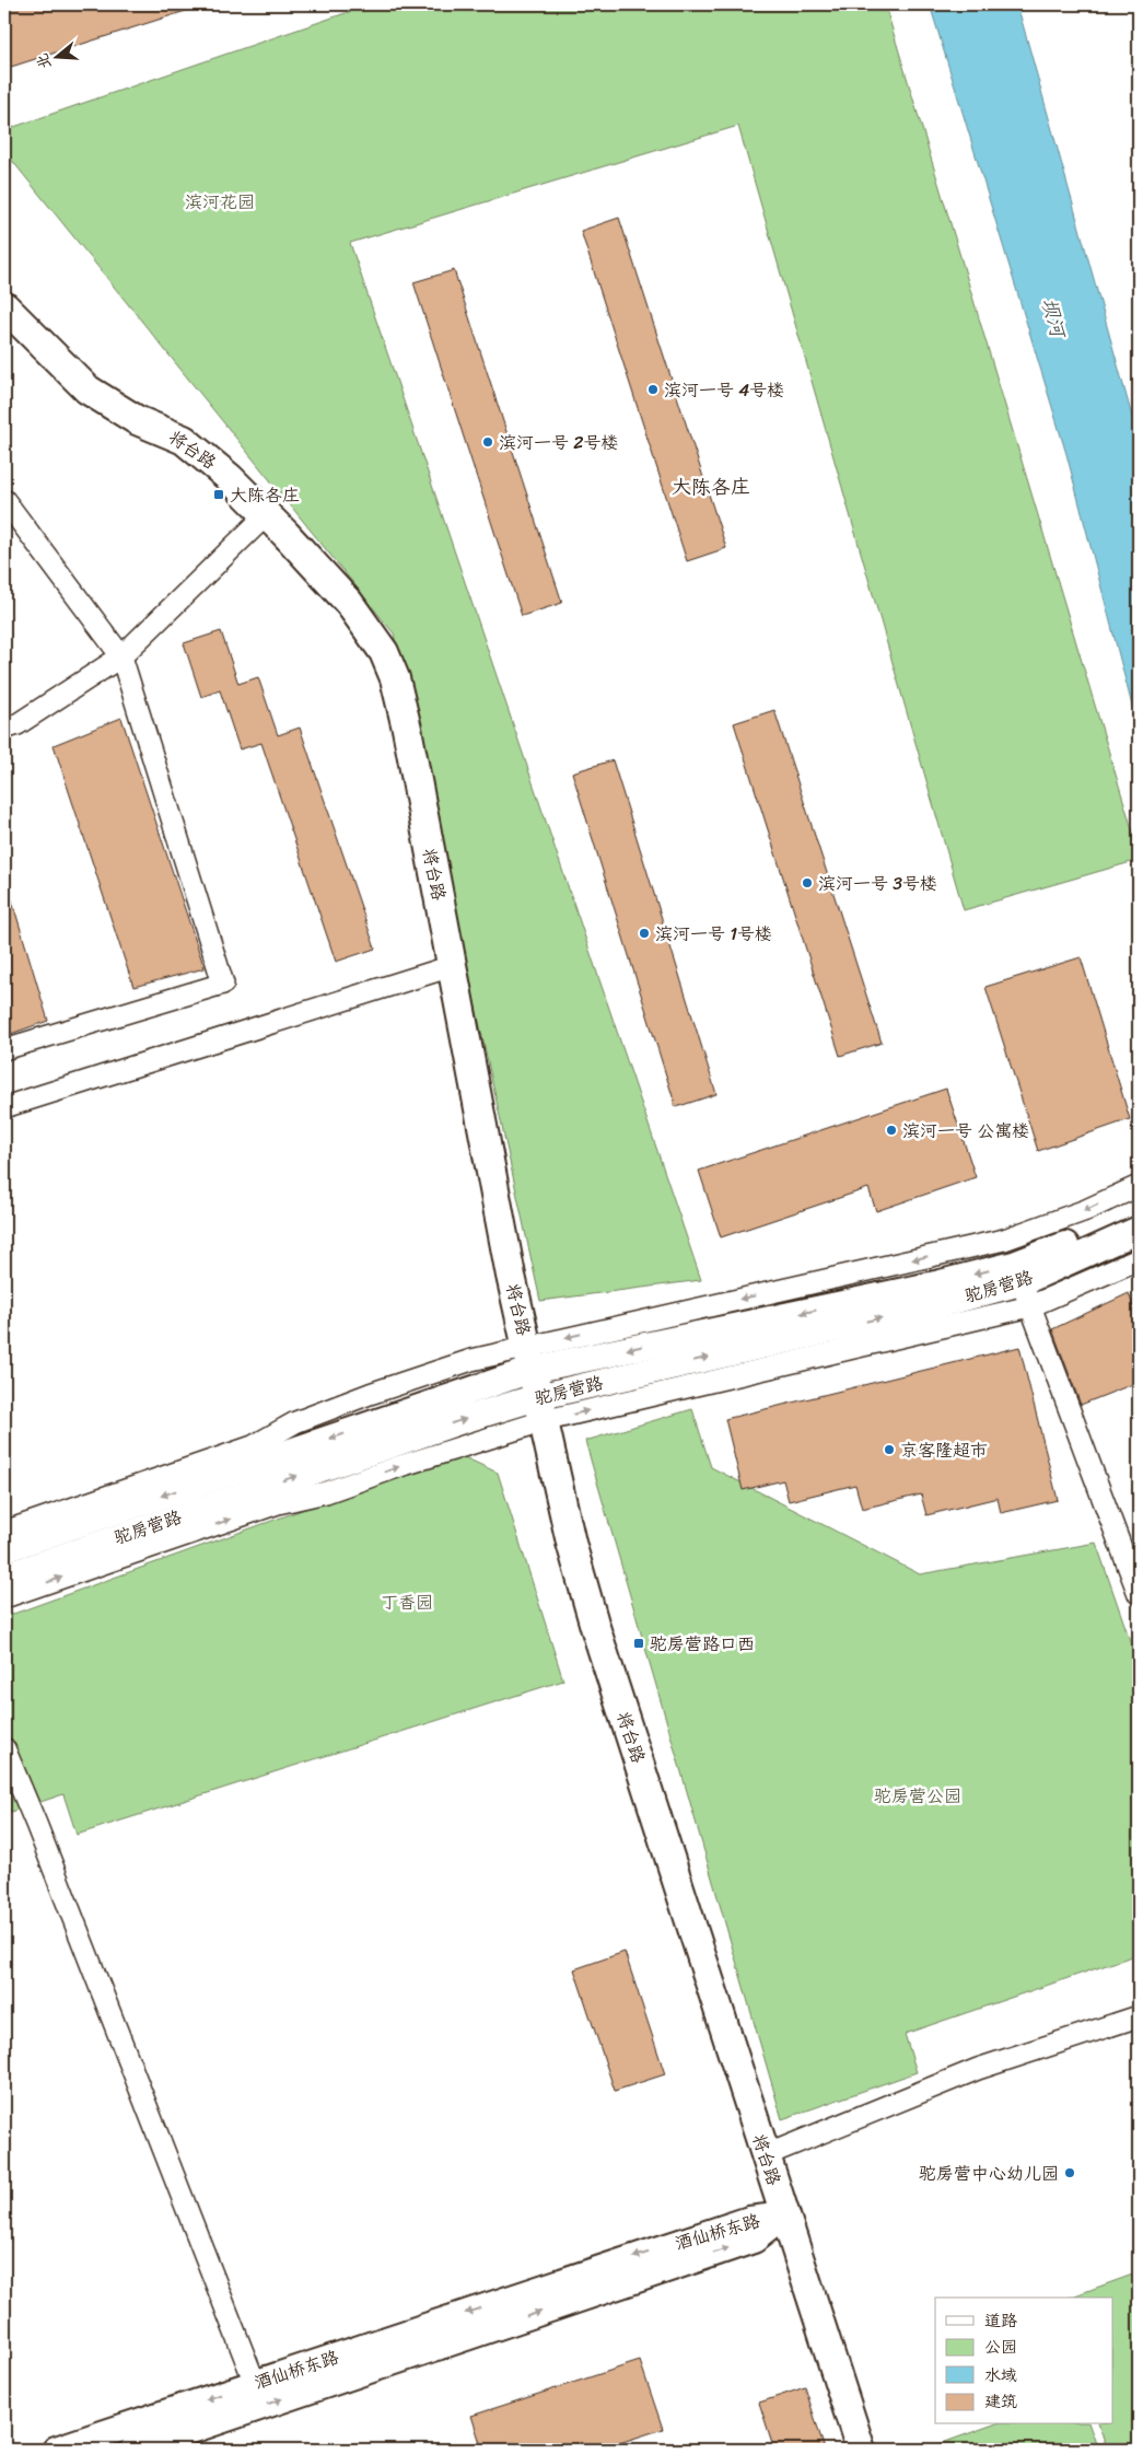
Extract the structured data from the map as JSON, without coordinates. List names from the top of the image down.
{
  "streets": {
    "main road": ["将台路"],
    "street": ["驼房营路", "酒仙桥东路"]
  },
  "crossings": [
    ["将台路", "驼房营路"],
    ["将台路", "酒仙桥东路"]
  ],
  "districts": ["大陈各庄"],
  "water": ["坝河"],
  "parks": ["滨河花园", "丁香园", "驼房营公园"],
  "places": {
    "other": [
      "滨河一号 4号楼",
      "滨河一号 2号楼",
      "滨河一号 3号楼",
      "滨河一号 1号楼",
      "滨河一号 公寓楼",
      "京客隆超市",
      "驼房营中心幼儿园"
    ],
    "transit": ["大陈各庄", "驼房营路口西"]
  },
  "legend": [
    "道路",
    "公园",
    "水域",
    "建筑"
  ],
  "north": "left"
}
